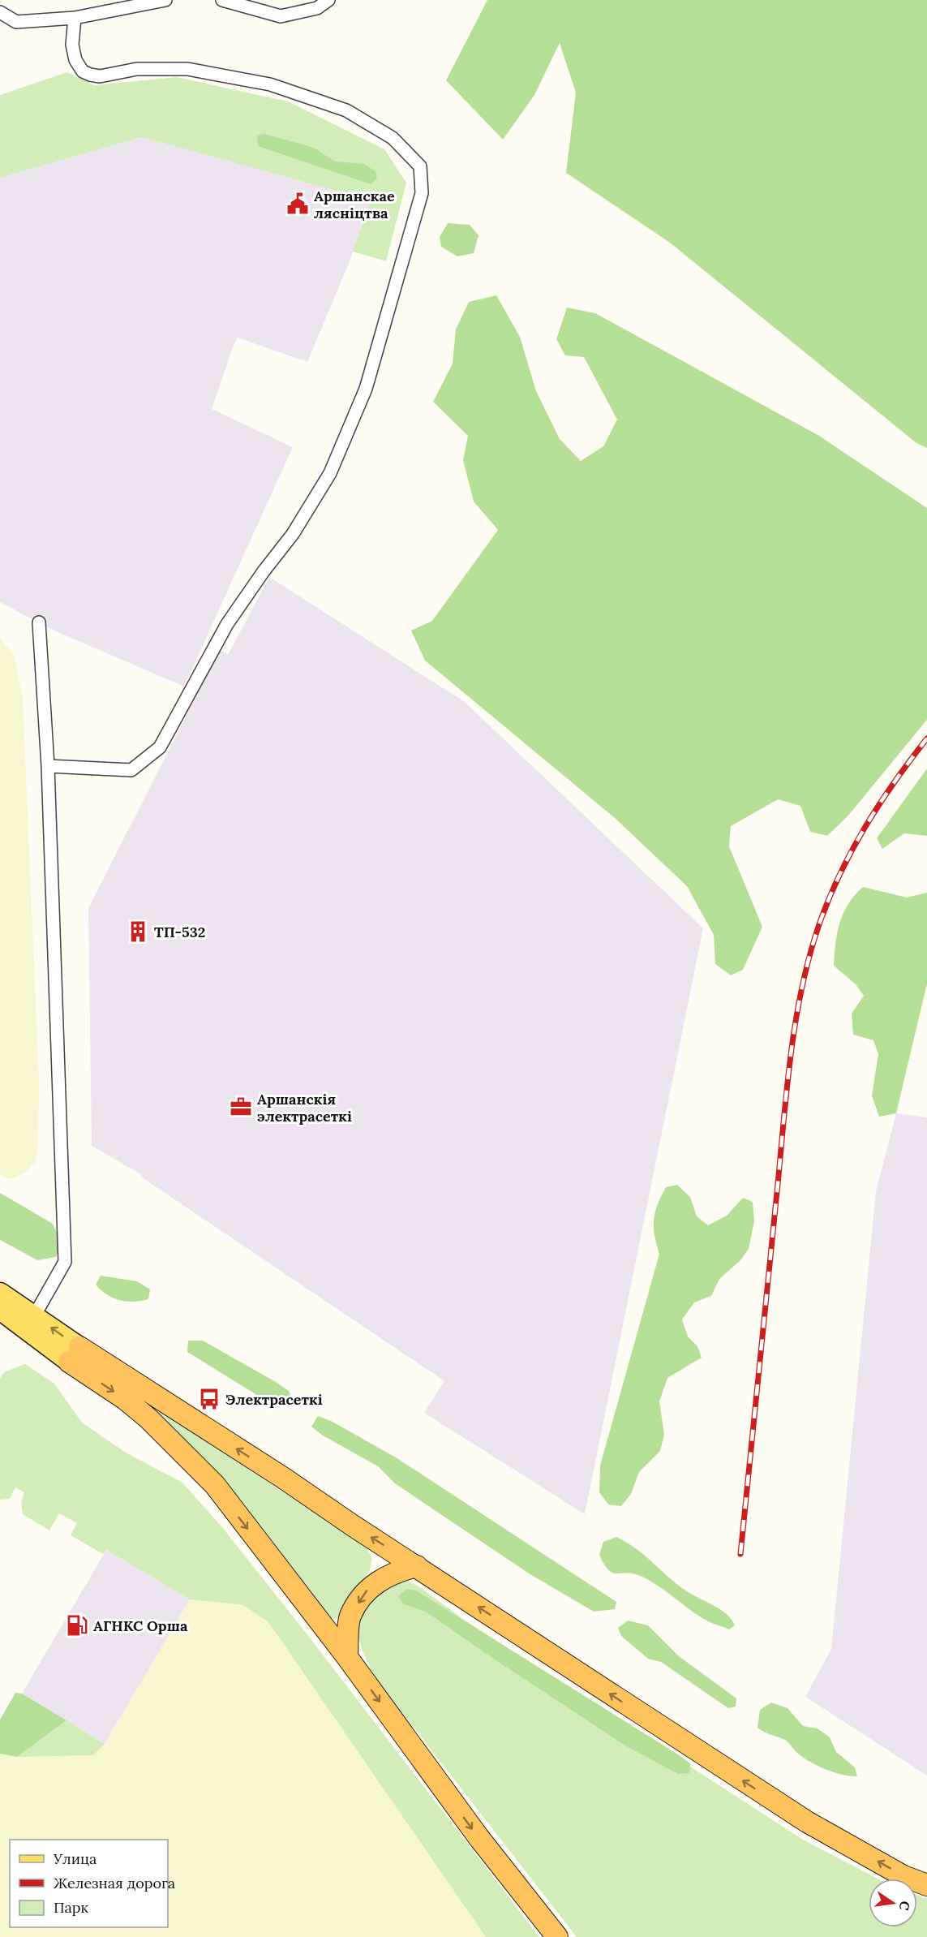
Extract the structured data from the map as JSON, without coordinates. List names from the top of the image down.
{
  "places": {
    "public building": ["Аршанскае лясніцтва"],
    "building": ["ТП-532"],
    "office": ["Аршанскія электрасеткі"],
    "bus stop": ["Электрасеткі"],
    "fuel station": ["АГНКС Орша"]
  },
  "legend": ["Улица", "Железная дорога", "Парк"],
  "north": "right"
}
